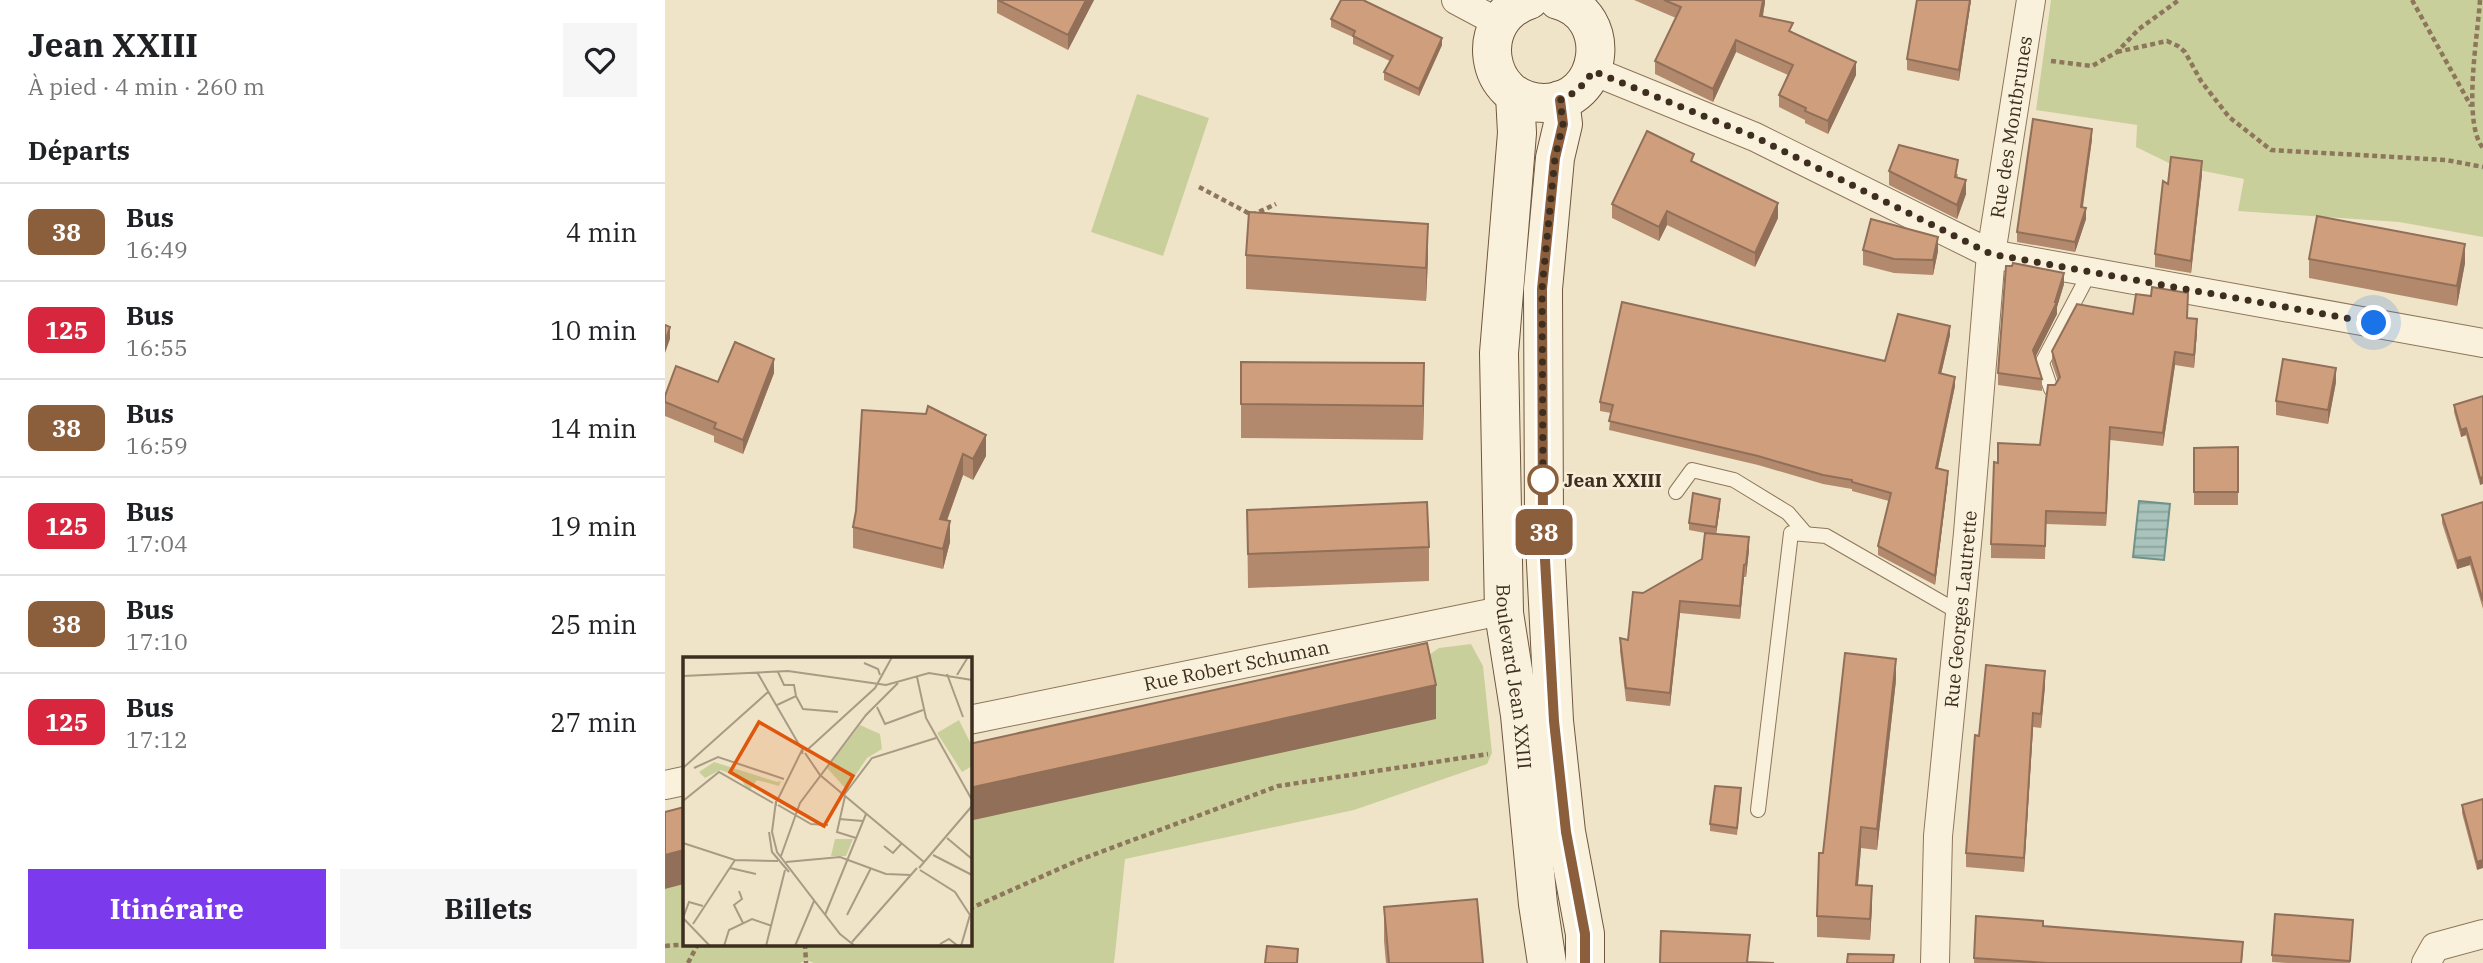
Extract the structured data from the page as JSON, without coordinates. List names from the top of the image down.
{
  "streets": {
    "main road": ["Boulevard Jean XXIII"],
    "street": ["Rue des Montbrunes", "Rue Georges Lautrette", "Rue Robert Schuman"]
  },
  "crossings": [
    ["Rue des Montbrunes", "Rue Georges Lautrette"],
    ["Rue Robert Schuman", "Boulevard Jean XXIII"]
  ],
  "places": ["Jean XXIII"],
  "lines": ["bus line 38"],
  "page": {
    "heading": [
      ["Jean XXIII", "À pied · 4 min · 260 m"],
      "Départs"
    ],
    "on_map": "38",
    "list": [
      {
        "mark": "38",
        "name": "Bus",
        "note": "16:49",
        "value": "4 min"
      },
      {
        "mark": "125",
        "name": "Bus",
        "note": "16:55",
        "value": "10 min"
      },
      {
        "mark": "38",
        "name": "Bus",
        "note": "16:59",
        "value": "14 min"
      },
      {
        "mark": "125",
        "name": "Bus",
        "note": "17:04",
        "value": "19 min"
      },
      {
        "mark": "38",
        "name": "Bus",
        "note": "17:10",
        "value": "25 min"
      },
      {
        "mark": "125",
        "name": "Bus",
        "note": "17:12",
        "value": "27 min"
      }
    ],
    "buttons": ["Itinéraire", "Billets"]
  }
}
